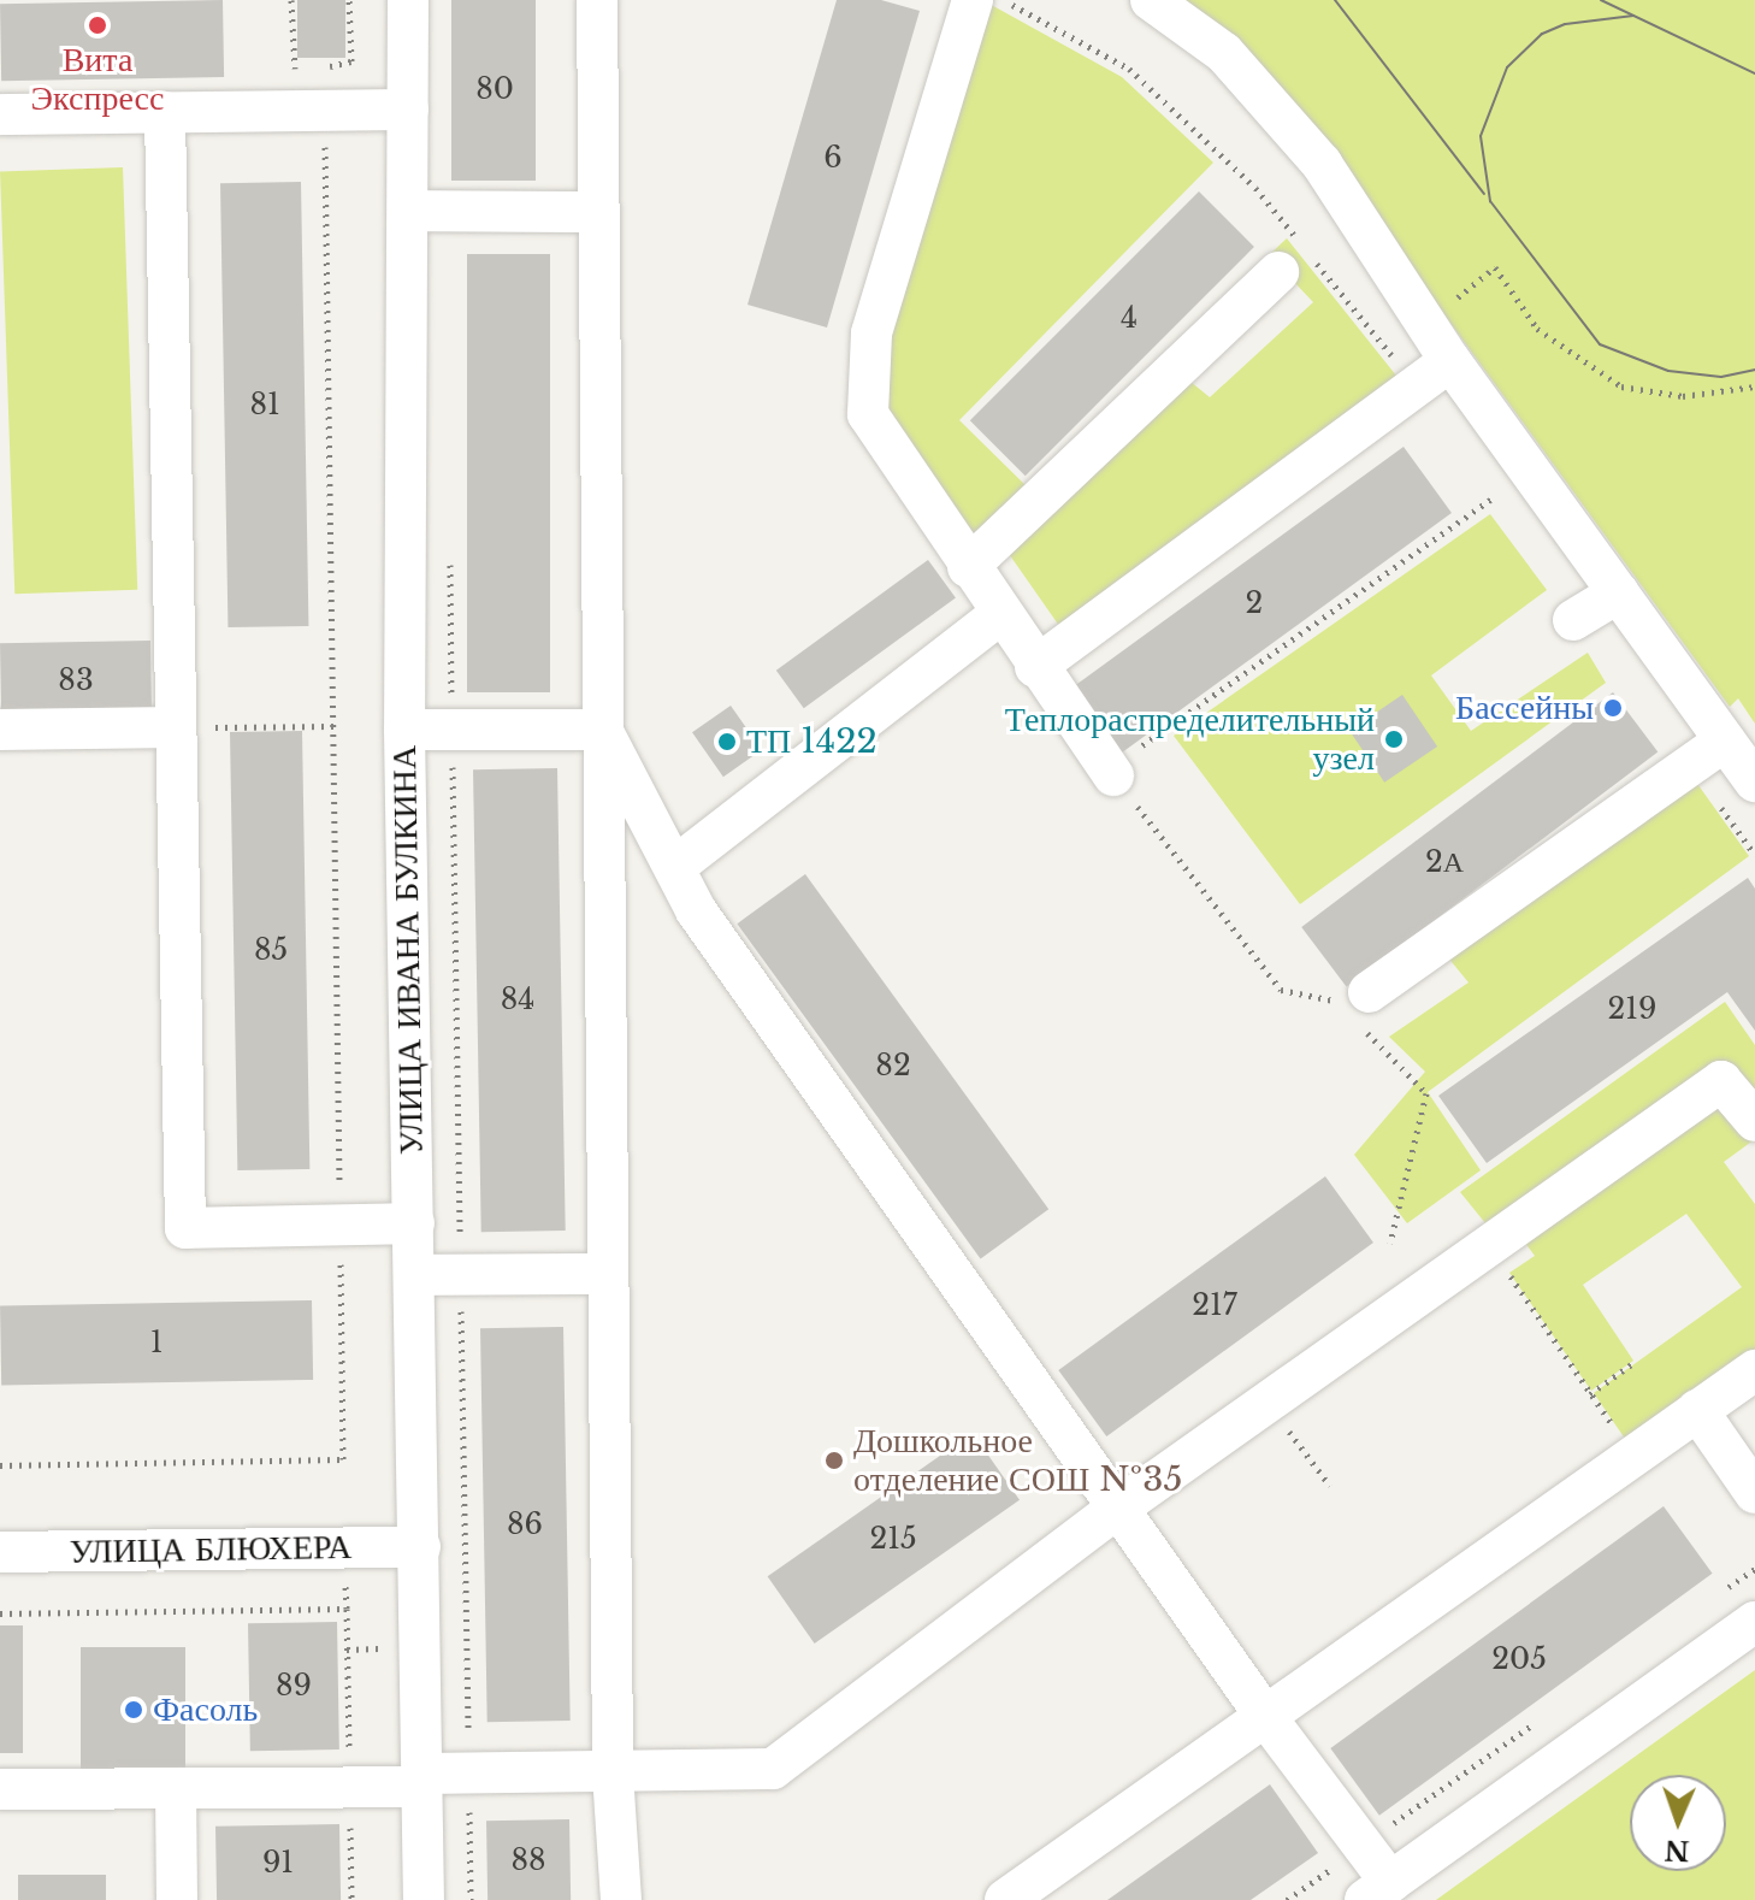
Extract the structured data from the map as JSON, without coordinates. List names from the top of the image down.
{
  "streets": {
    "street": ["УЛИЦА ИВАНА БУЛКИНА", "УЛИЦА БЛЮХЕРА"]
  },
  "crossings": [
    ["УЛИЦА ИВАНА БУЛКИНА", "УЛИЦА БЛЮХЕРА"]
  ],
  "places": [
    "Вита Экспресс",
    "Бассейны",
    "Теплораспределительный узел",
    "ТП 1422",
    "Дошкольное отделение СОШ №35",
    "Фасоль"
  ],
  "house_numbers": [
    "80",
    "6",
    "4",
    "81",
    "2",
    "83",
    "2А",
    "85",
    "84",
    "219",
    "82",
    "217",
    "1",
    "86",
    "215",
    "205",
    "89",
    "88",
    "91"
  ],
  "north": "bottom"
}
